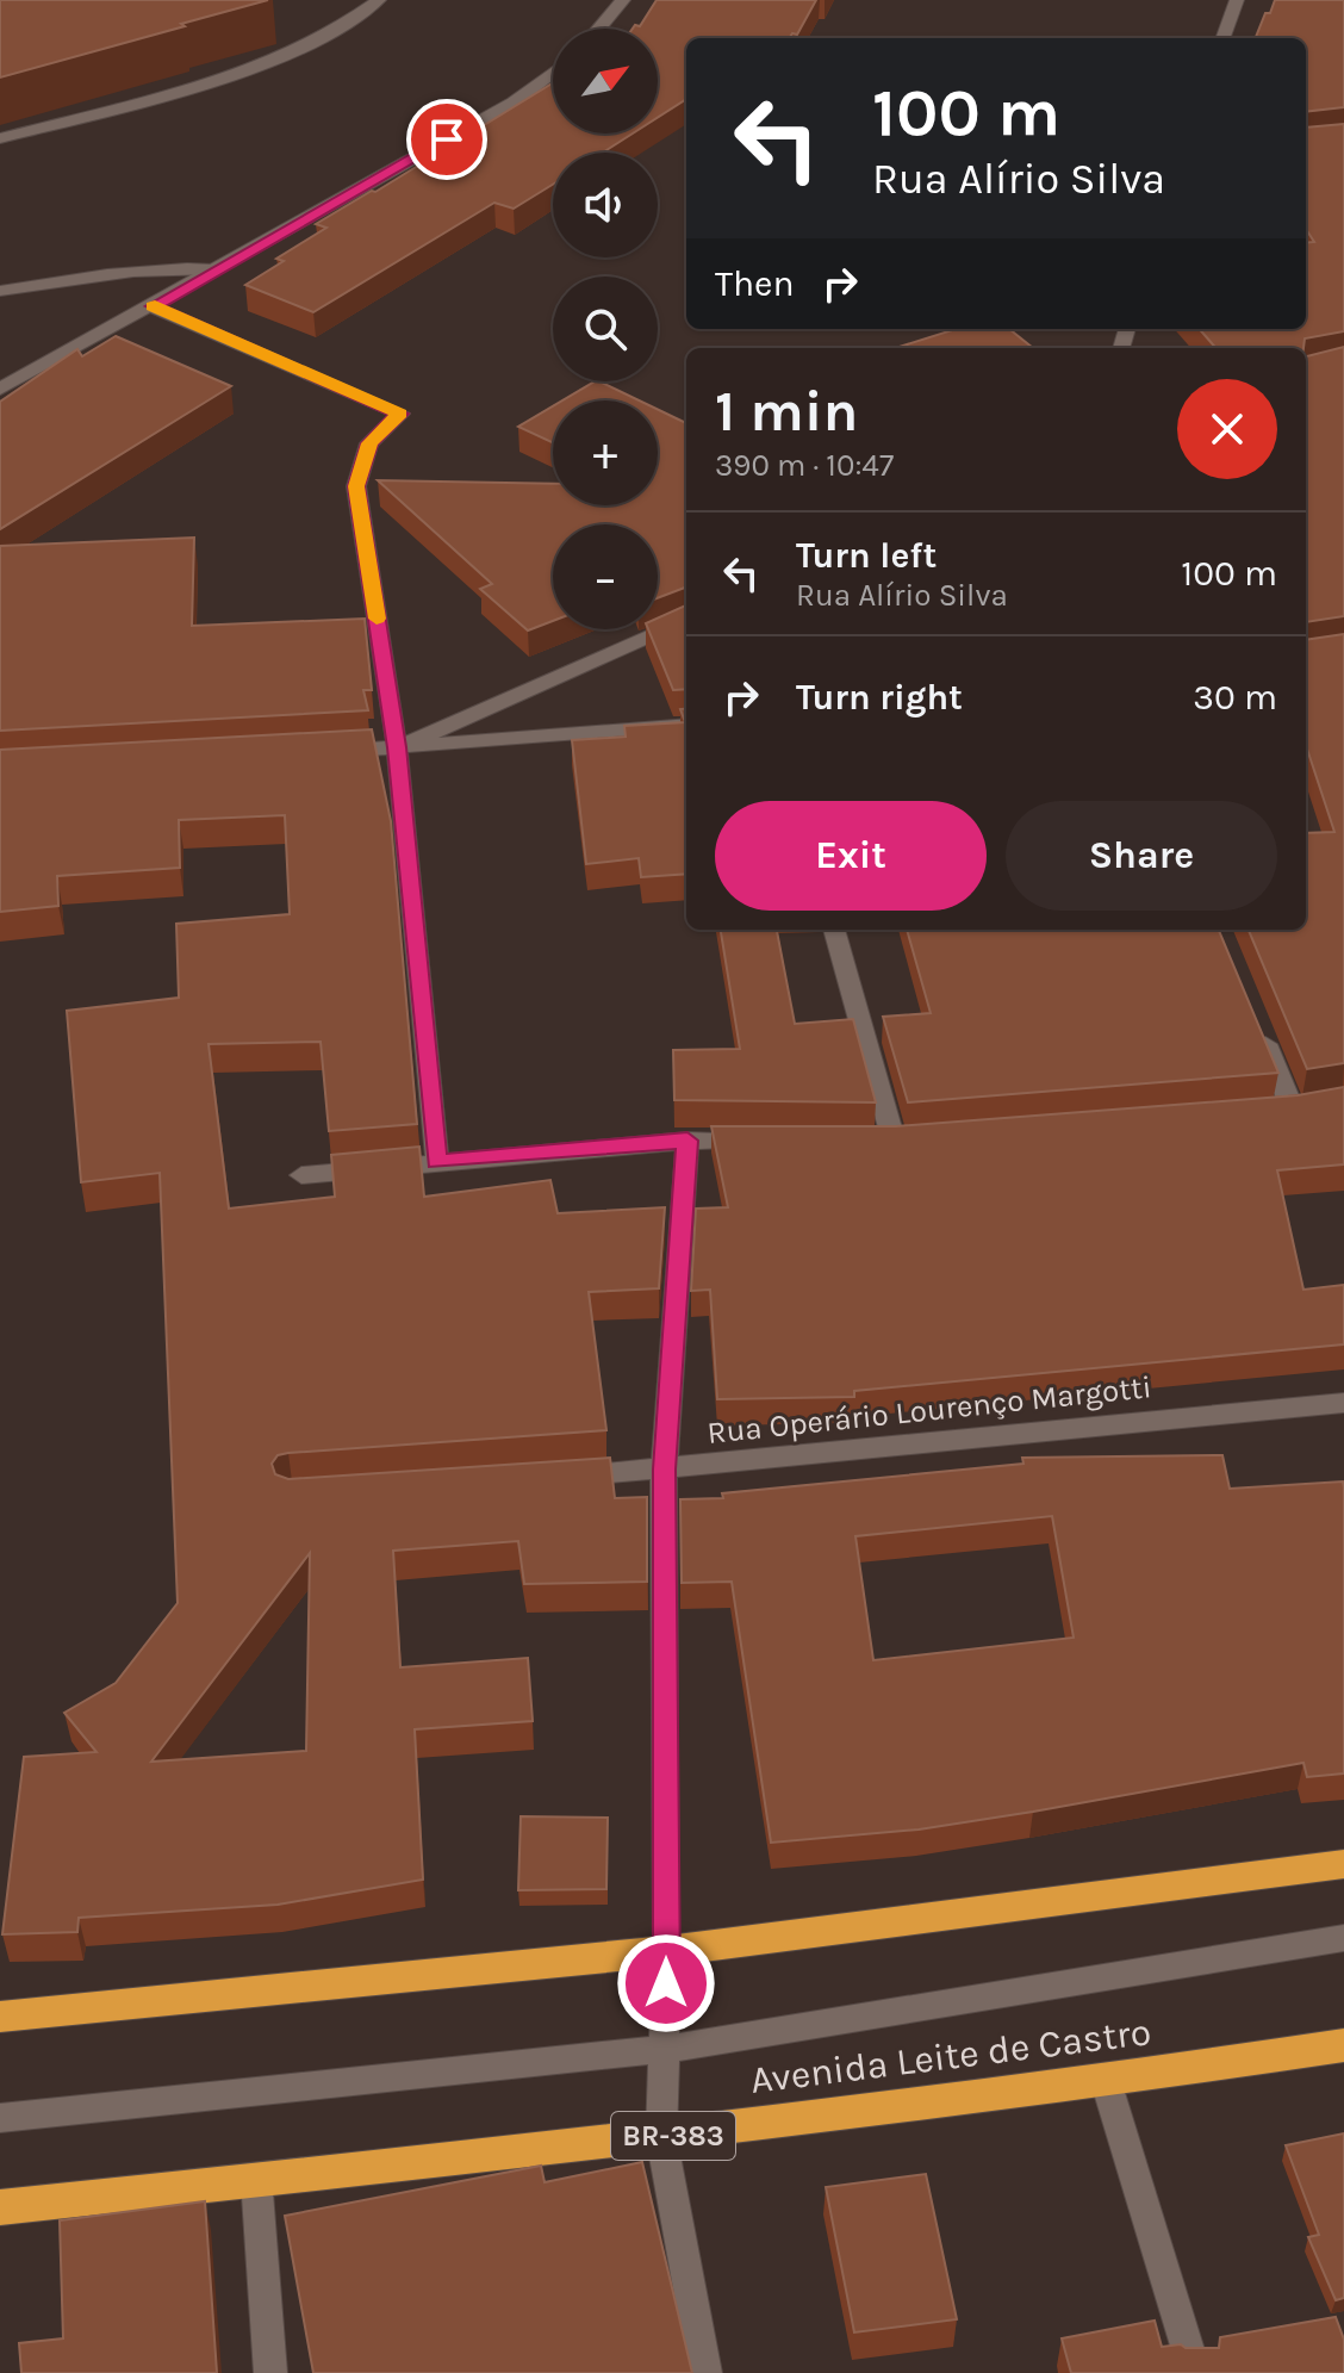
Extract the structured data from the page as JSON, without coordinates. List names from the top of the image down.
{
  "streets": {
    "highway": ["Avenida Leite de Castro", "BR-383"],
    "street": ["Rua Operário Lourenço Margotti"]
  },
  "north": "top right",
  "page": {
    "map_buttons": ["+", "−"],
    "turn": ["100 m", "Rua Alírio Silva"],
    "then": "Then",
    "heading": ["1 min", "390 m · 10:47"],
    "list": [
      {
        "name": "Turn left",
        "note": "Rua Alírio Silva",
        "value": "100 m"
      },
      {
        "name": "Turn right",
        "value": "30 m"
      }
    ],
    "buttons": ["Exit", "Share"]
  }
}
